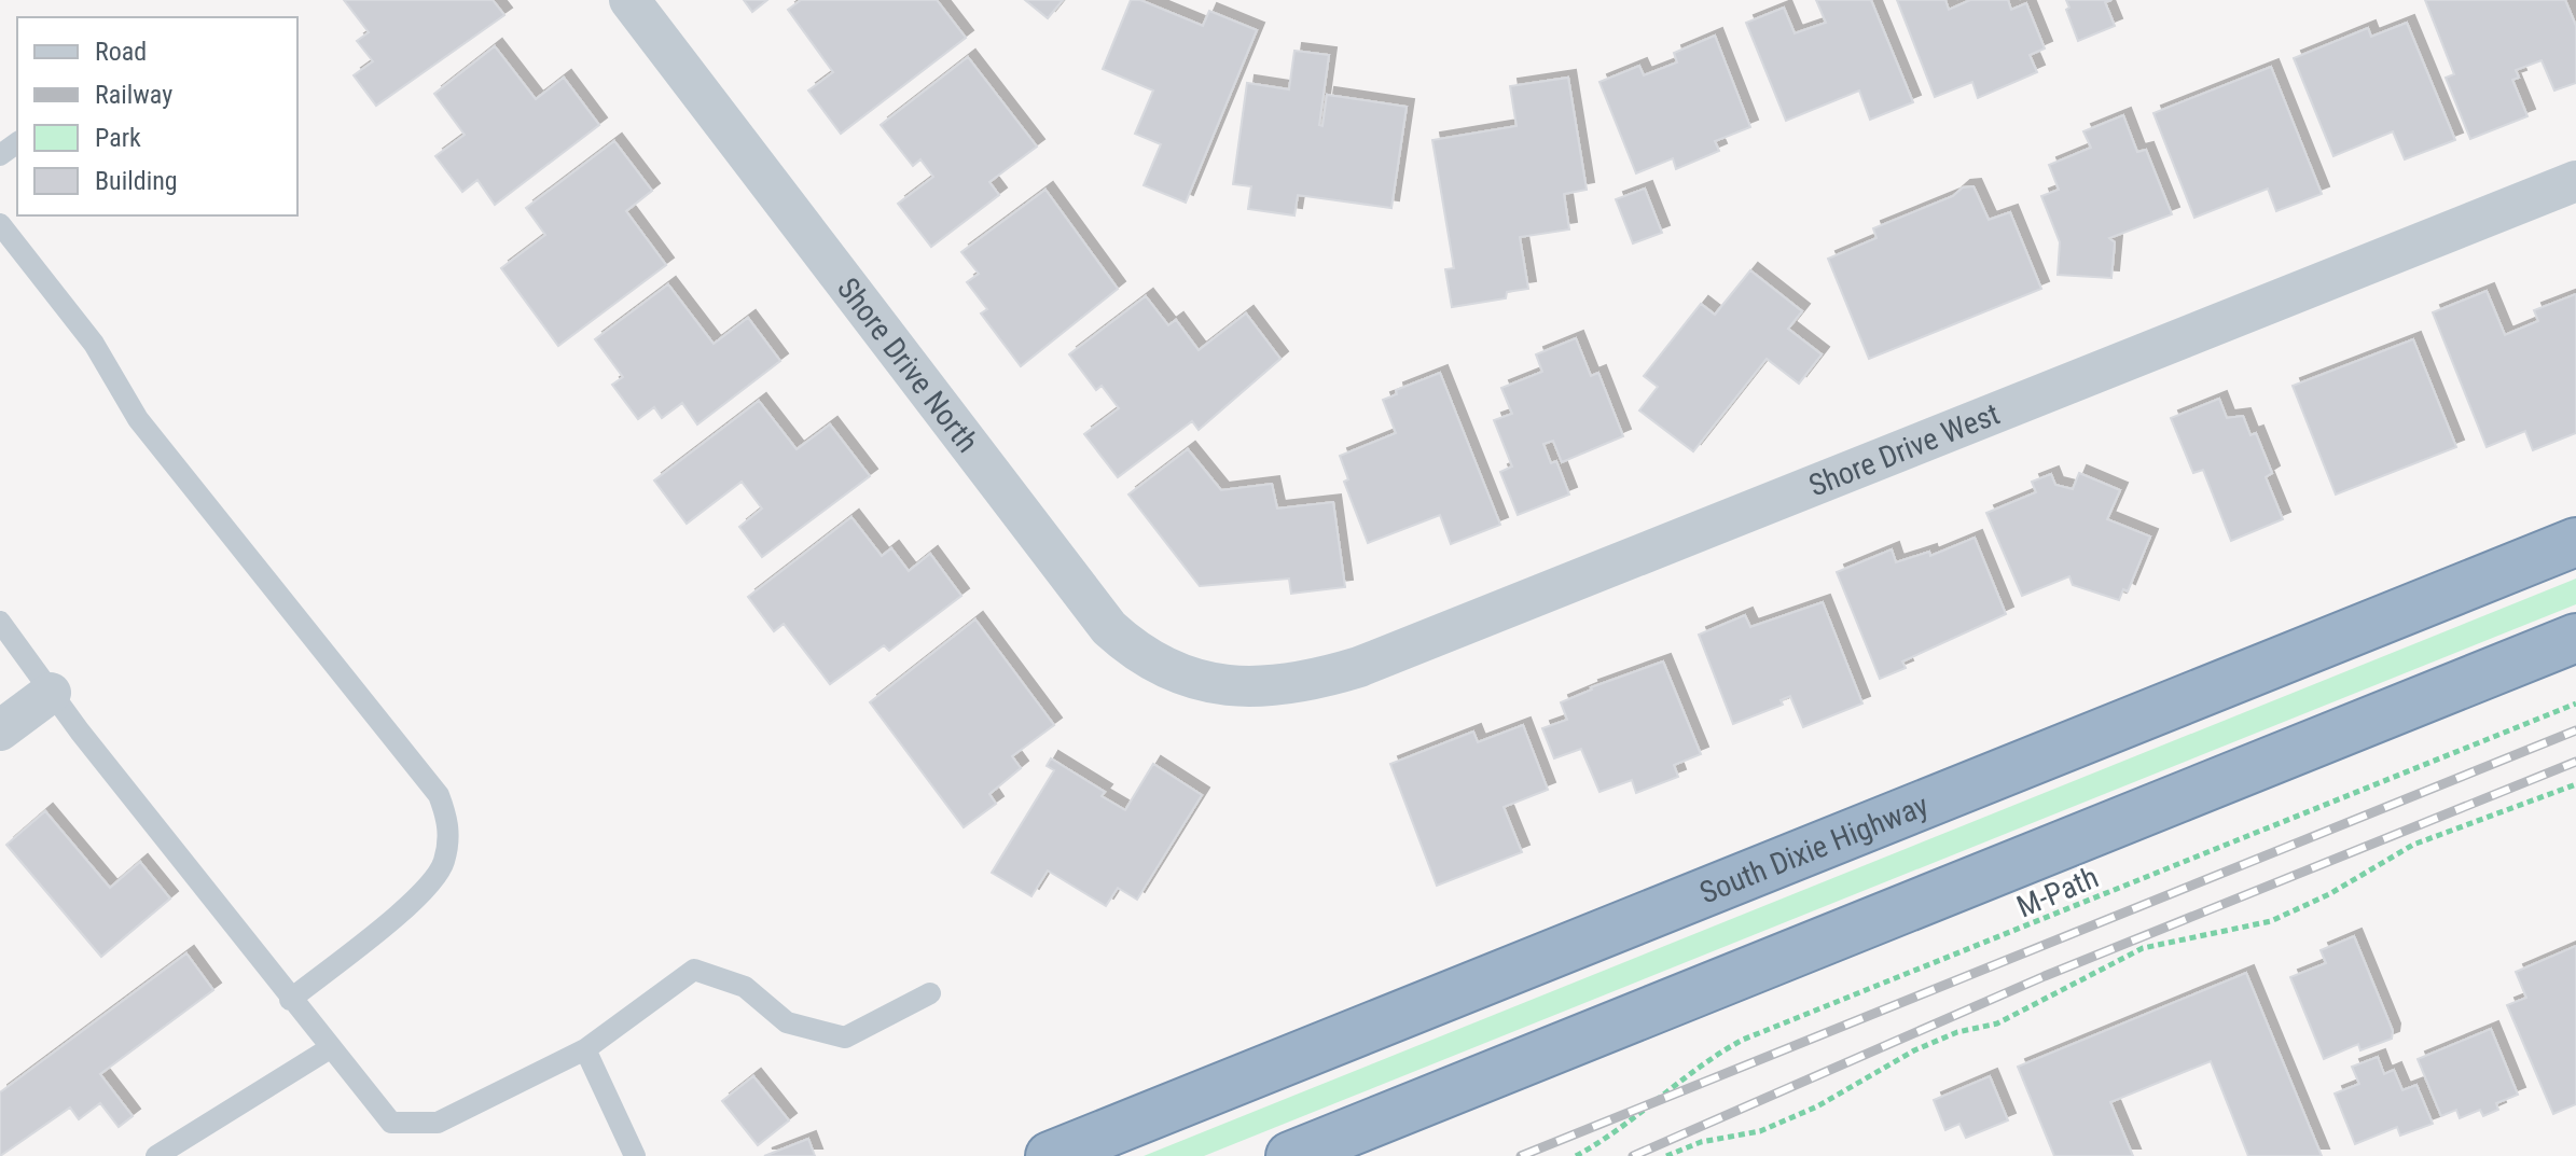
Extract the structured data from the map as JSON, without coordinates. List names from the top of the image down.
{
  "streets": {
    "highway": ["South Dixie Highway"],
    "street": ["Shore Drive North", "Shore Drive West"],
    "path": ["M-Path"]
  },
  "crossings": [
    ["Shore Drive North", "Shore Drive West"]
  ],
  "legend": [
    "Road",
    "Railway",
    "Park",
    "Building"
  ]
}
